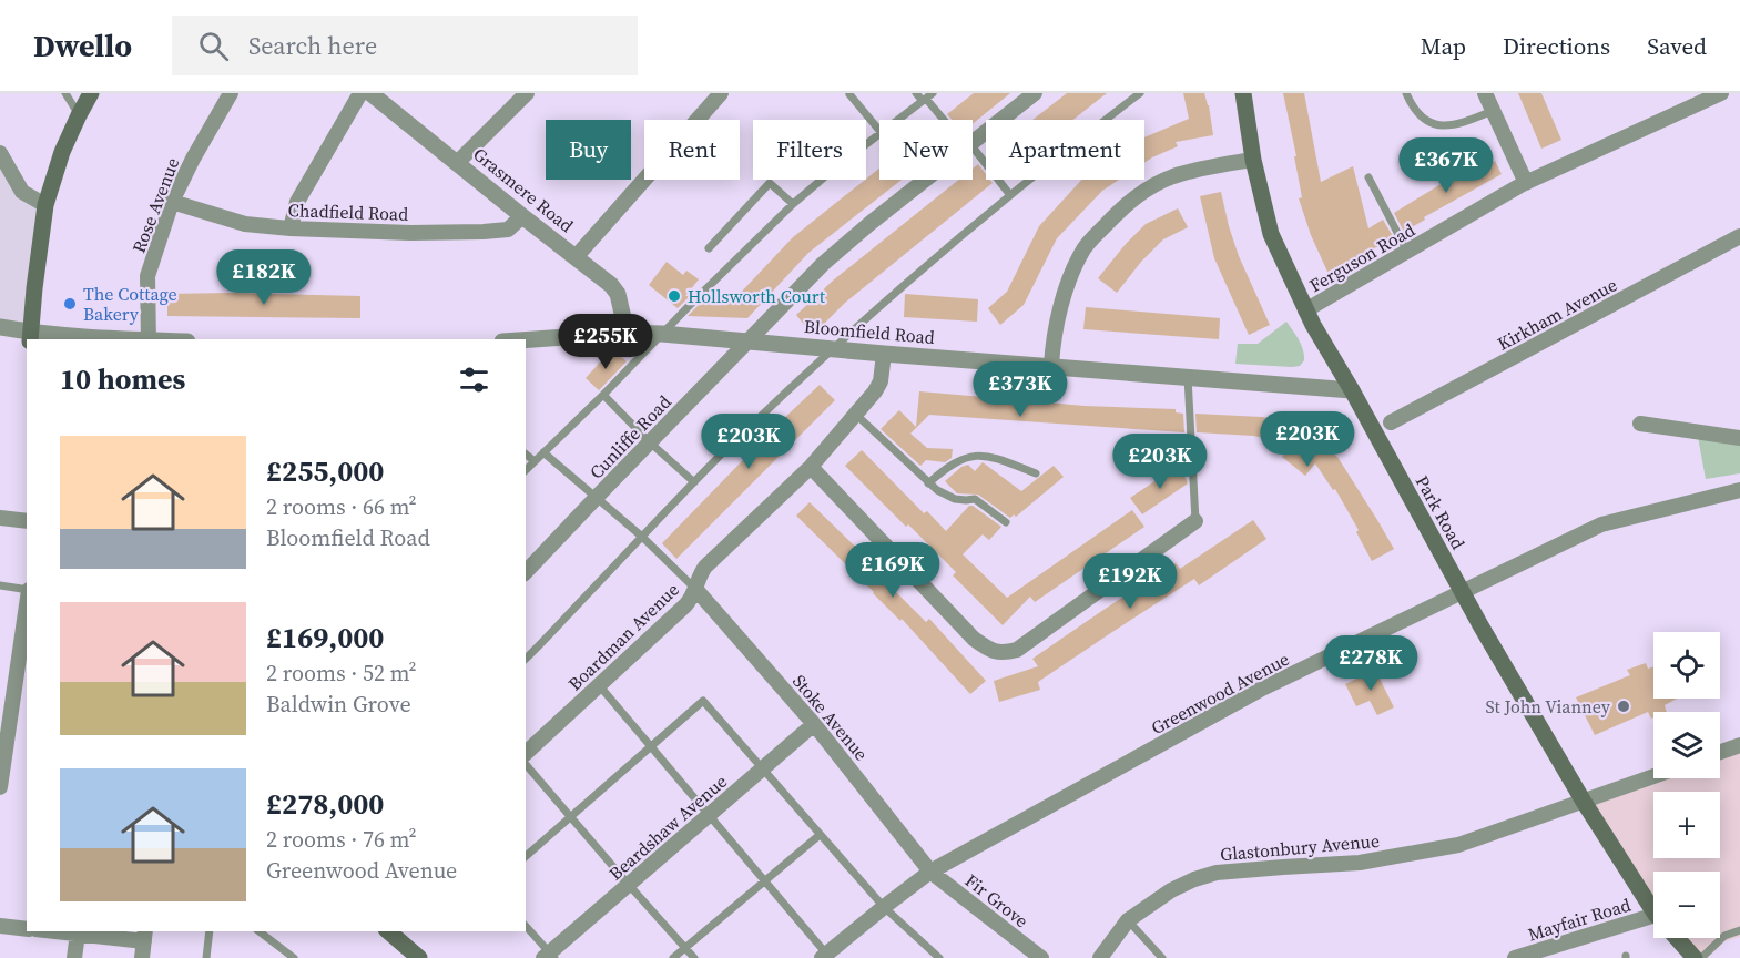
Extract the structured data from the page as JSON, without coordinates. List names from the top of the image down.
{
  "streets": {
    "main road": ["Park Road"],
    "street": [
      "Grasmere Road",
      "Rose Avenue",
      "Chadfield Road",
      "Ferguson Road",
      "Kirkham Avenue",
      "Bloomfield Road",
      "Cunliffe Road",
      "Boardman Avenue",
      "Greenwood Avenue",
      "Stoke Avenue",
      "Beardshaw Avenue",
      "Glastonbury Avenue",
      "Fir Grove",
      "Mayfair Road"
    ]
  },
  "crossings": [
    ["Grasmere Road", "Chadfield Road"],
    ["Grasmere Road", "Bloomfield Road"],
    ["Rose Avenue", "Chadfield Road"],
    ["Ferguson Road", "Park Road"],
    ["Bloomfield Road", "Cunliffe Road"],
    ["Bloomfield Road", "Park Road"],
    ["Bloomfield Road", "Boardman Avenue"],
    ["Park Road", "Greenwood Avenue"],
    ["Park Road", "Glastonbury Avenue"],
    ["Boardman Avenue", "Stoke Avenue"],
    ["Greenwood Avenue", "Stoke Avenue"],
    ["Greenwood Avenue", "Fir Grove"],
    ["Stoke Avenue", "Beardshaw Avenue"],
    ["Stoke Avenue", "Fir Grove"]
  ],
  "places": ["Hollsworth Court", "The Cottage Bakery", "St John Vianney"],
  "page": {
    "header": "Dwello",
    "search": "Search here",
    "nav": ["Map", "Directions", "Saved"],
    "chip": [
      "Buy",
      "Rent",
      "Filters",
      "New",
      "Apartment"
    ],
    "price": [
      "£367K",
      "£182K",
      "£255K",
      "£373K",
      "£203K",
      "£203K",
      "£203K",
      "£169K",
      "£192K",
      "£278K"
    ],
    "heading": "10 homes",
    "list": [
      {
        "name": "£255,000",
        "note": "2 rooms · 66 m² · Bloomfield Road"
      },
      {
        "name": "£169,000",
        "note": "2 rooms · 52 m² · Baldwin Grove"
      },
      {
        "name": "£278,000",
        "note": "2 rooms · 76 m² · Greenwood Avenue"
      }
    ],
    "map_buttons": ["+", "−"]
  }
}
